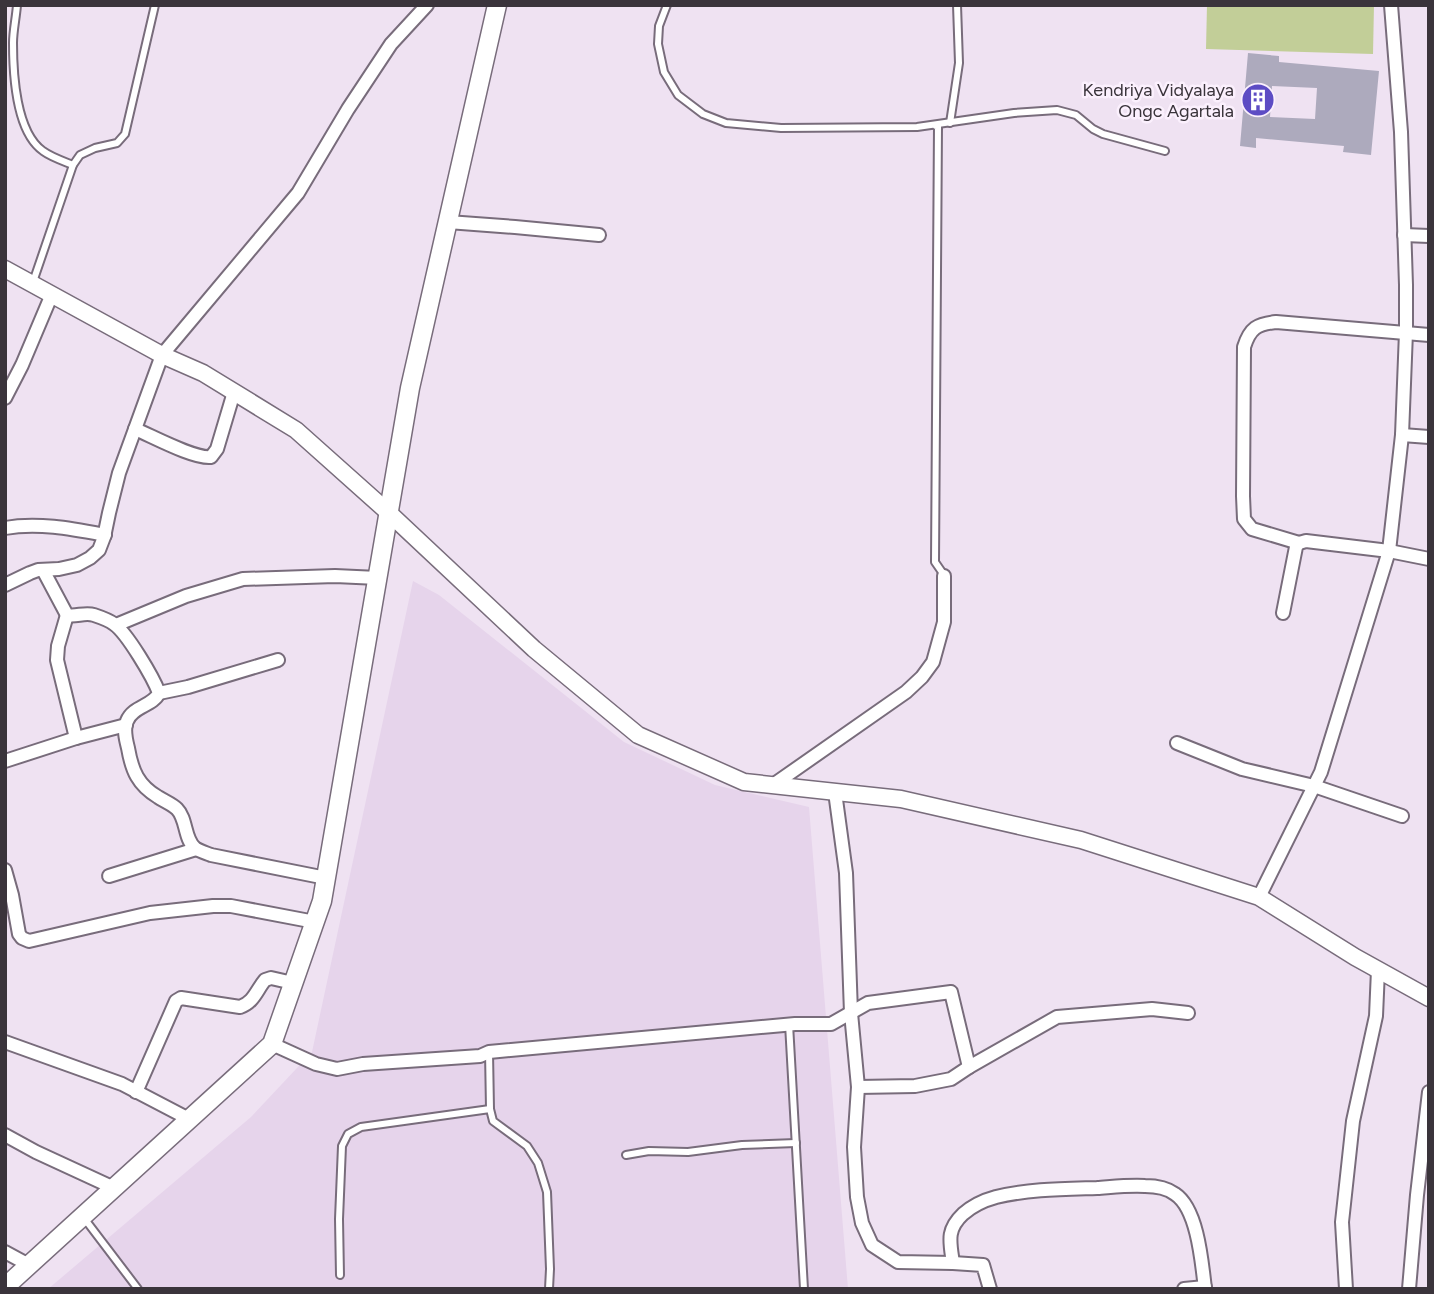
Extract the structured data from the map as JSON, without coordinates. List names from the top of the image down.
{
  "places": {
    "building": ["Kendriya Vidyalaya Ongc Agartala"]
  }
}
